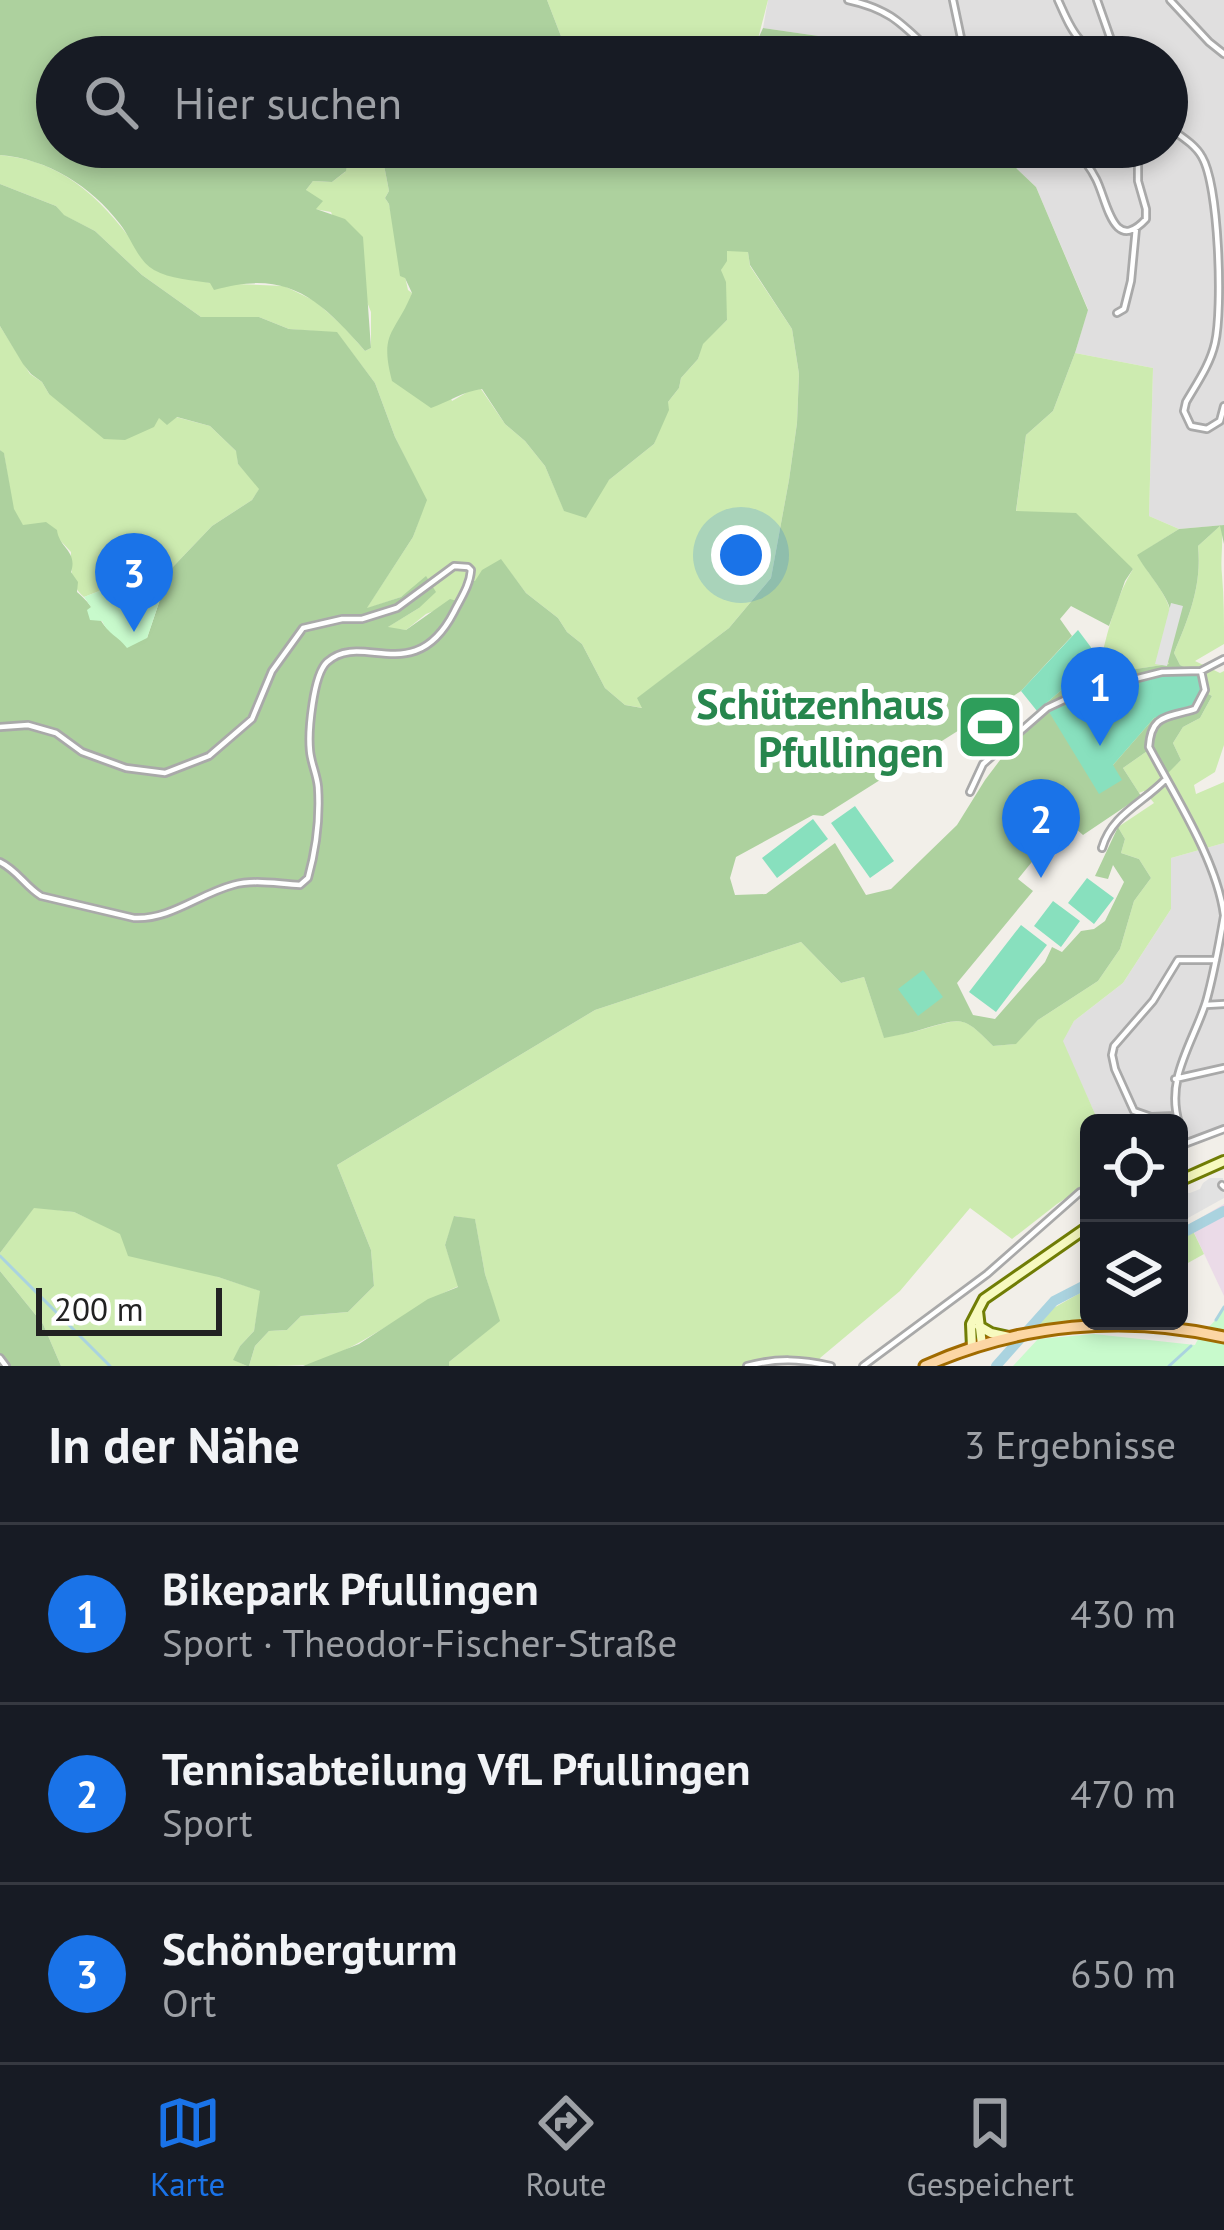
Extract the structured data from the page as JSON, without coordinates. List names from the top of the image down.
{
  "places": {
    "sports": ["Schützenhaus Pfullingen"]
  },
  "scale_bar": "200 m",
  "page": {
    "search": "Hier suchen",
    "pins": ["3", "1", "2"],
    "scale": "200 m",
    "heading": ["In der Nähe", "3 Ergebnisse"],
    "list": [
      {
        "mark": "1",
        "name": "Bikepark Pfullingen",
        "note": "Sport · Theodor-Fischer-Straße",
        "value": "430 m"
      },
      {
        "mark": "2",
        "name": "Tennisabteilung VfL Pfullingen",
        "note": "Sport",
        "value": "470 m"
      },
      {
        "mark": "3",
        "name": "Schönbergturm",
        "note": "Ort",
        "value": "650 m"
      }
    ],
    "nav": ["Karte", "Route", "Gespeichert"]
  }
}
